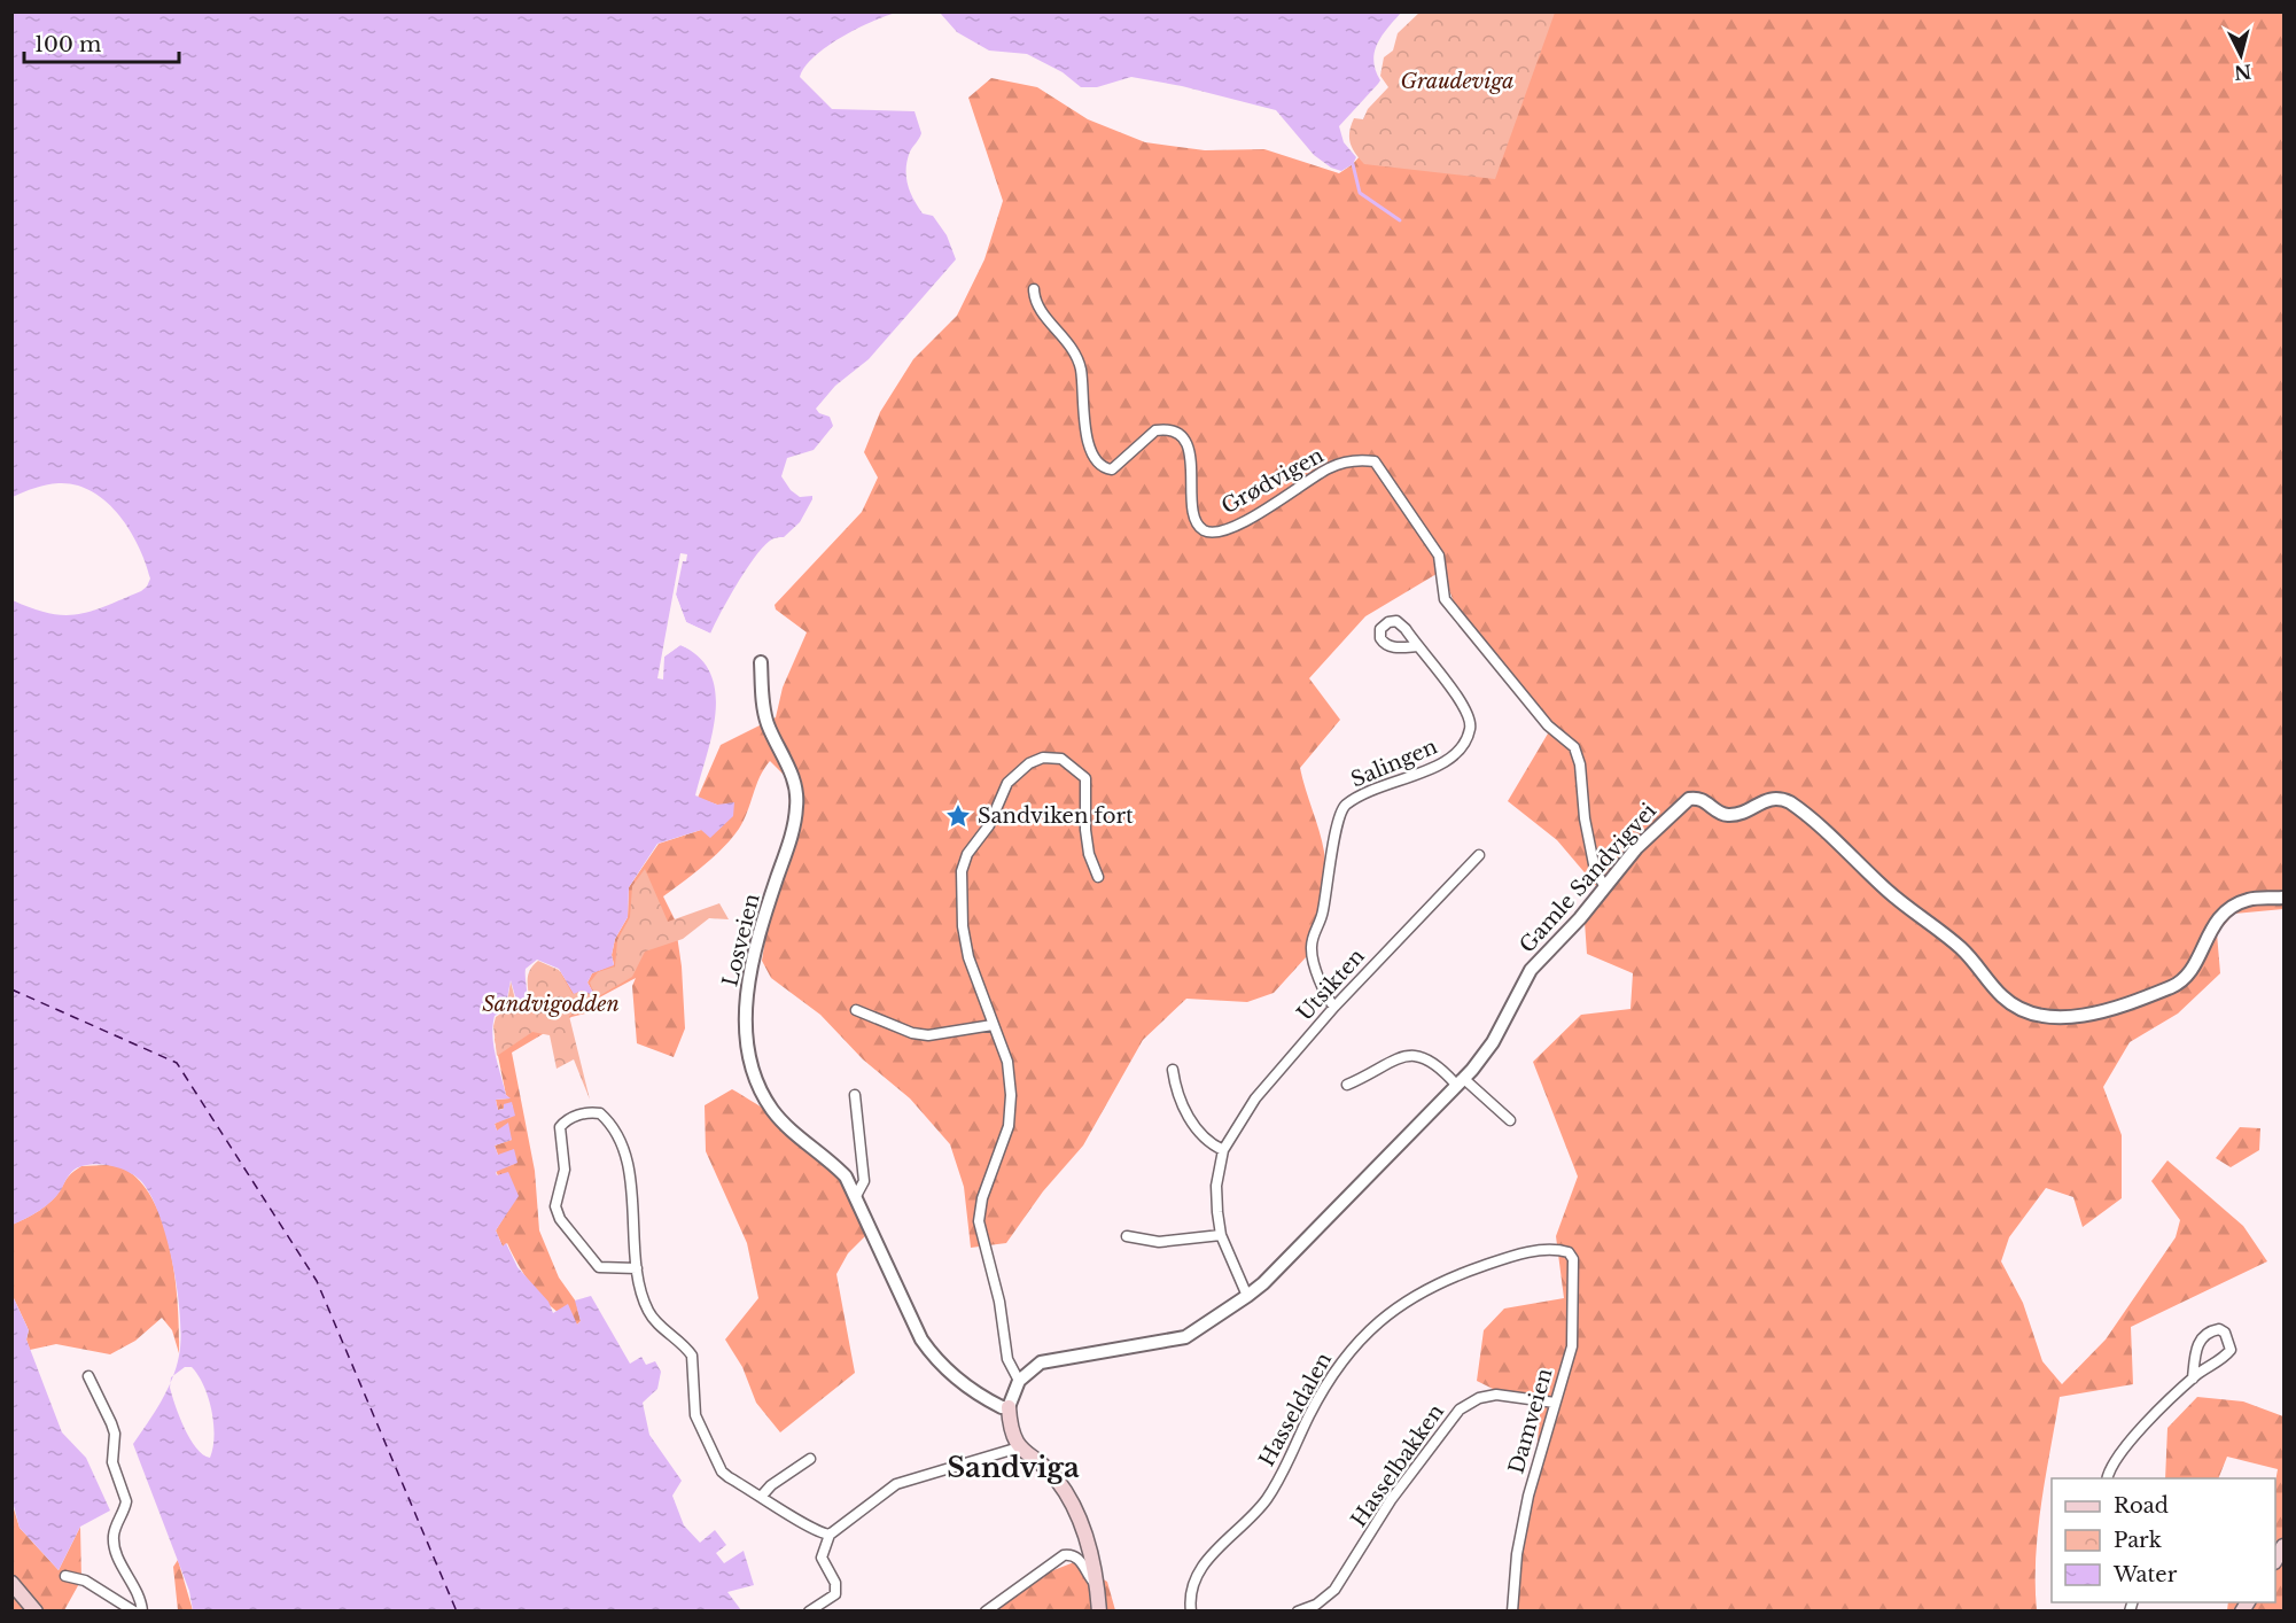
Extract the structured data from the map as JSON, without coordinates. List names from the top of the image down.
{
  "streets": {
    "street": [
      "Grødvigen",
      "Salingen",
      "Gamle Sandvigvei",
      "Losveien",
      "Utsikten",
      "Hasseldalen",
      "Damveien",
      "Hasselbakken"
    ]
  },
  "crossings": [
    ["Grødvigen", "Gamle Sandvigvei"],
    ["Salingen", "Utsikten"],
    ["Gamle Sandvigvei", "Utsikten"],
    ["Hasseldalen", "Damveien"],
    ["Damveien", "Hasselbakken"]
  ],
  "districts": ["Sandviga"],
  "parks": ["Graudeviga", "Sandvigodden"],
  "places": {
    "place": ["Sandviken fort"]
  },
  "legend": ["Road", "Park", "Water"],
  "scale_bar": "100 m",
  "north": "bottom"
}
